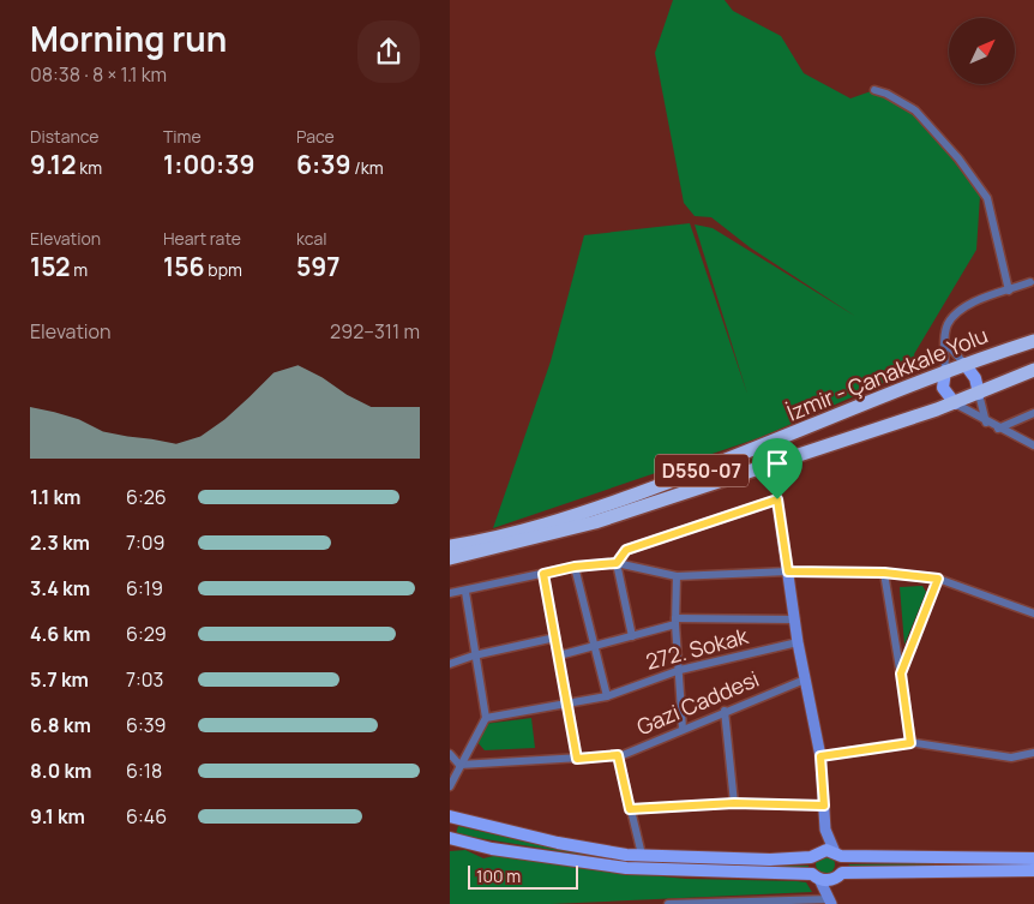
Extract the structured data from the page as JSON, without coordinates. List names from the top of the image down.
{
  "streets": {
    "highway": ["İzmir - Çanakkale Yolu", "D550-07"],
    "street": ["272. Sokak", "Gazi Caddesi"]
  },
  "scale_bar": "100 m",
  "north": "top right",
  "page": {
    "heading": ["Morning run", "08:38 · 8 × 1.1 km"],
    "stats": [
      ["Distance", "9.12 km"],
      ["Time", "1:00:39"],
      ["Pace", "6:39 /km"],
      ["Elevation", "152 m"],
      ["Heart rate", "156 bpm"],
      ["kcal", "597"]
    ],
    "chart": ["Elevation", "292–311 m"],
    "list": [
      {
        "name": "1.1 km",
        "note": "6:26"
      },
      {
        "name": "2.3 km",
        "note": "7:09"
      },
      {
        "name": "3.4 km",
        "note": "6:19"
      },
      {
        "name": "4.6 km",
        "note": "6:29"
      },
      {
        "name": "5.7 km",
        "note": "7:03"
      },
      {
        "name": "6.8 km",
        "note": "6:39"
      },
      {
        "name": "8.0 km",
        "note": "6:18"
      },
      {
        "name": "9.1 km",
        "note": "6:46"
      }
    ],
    "scale": "100 m"
  }
}
